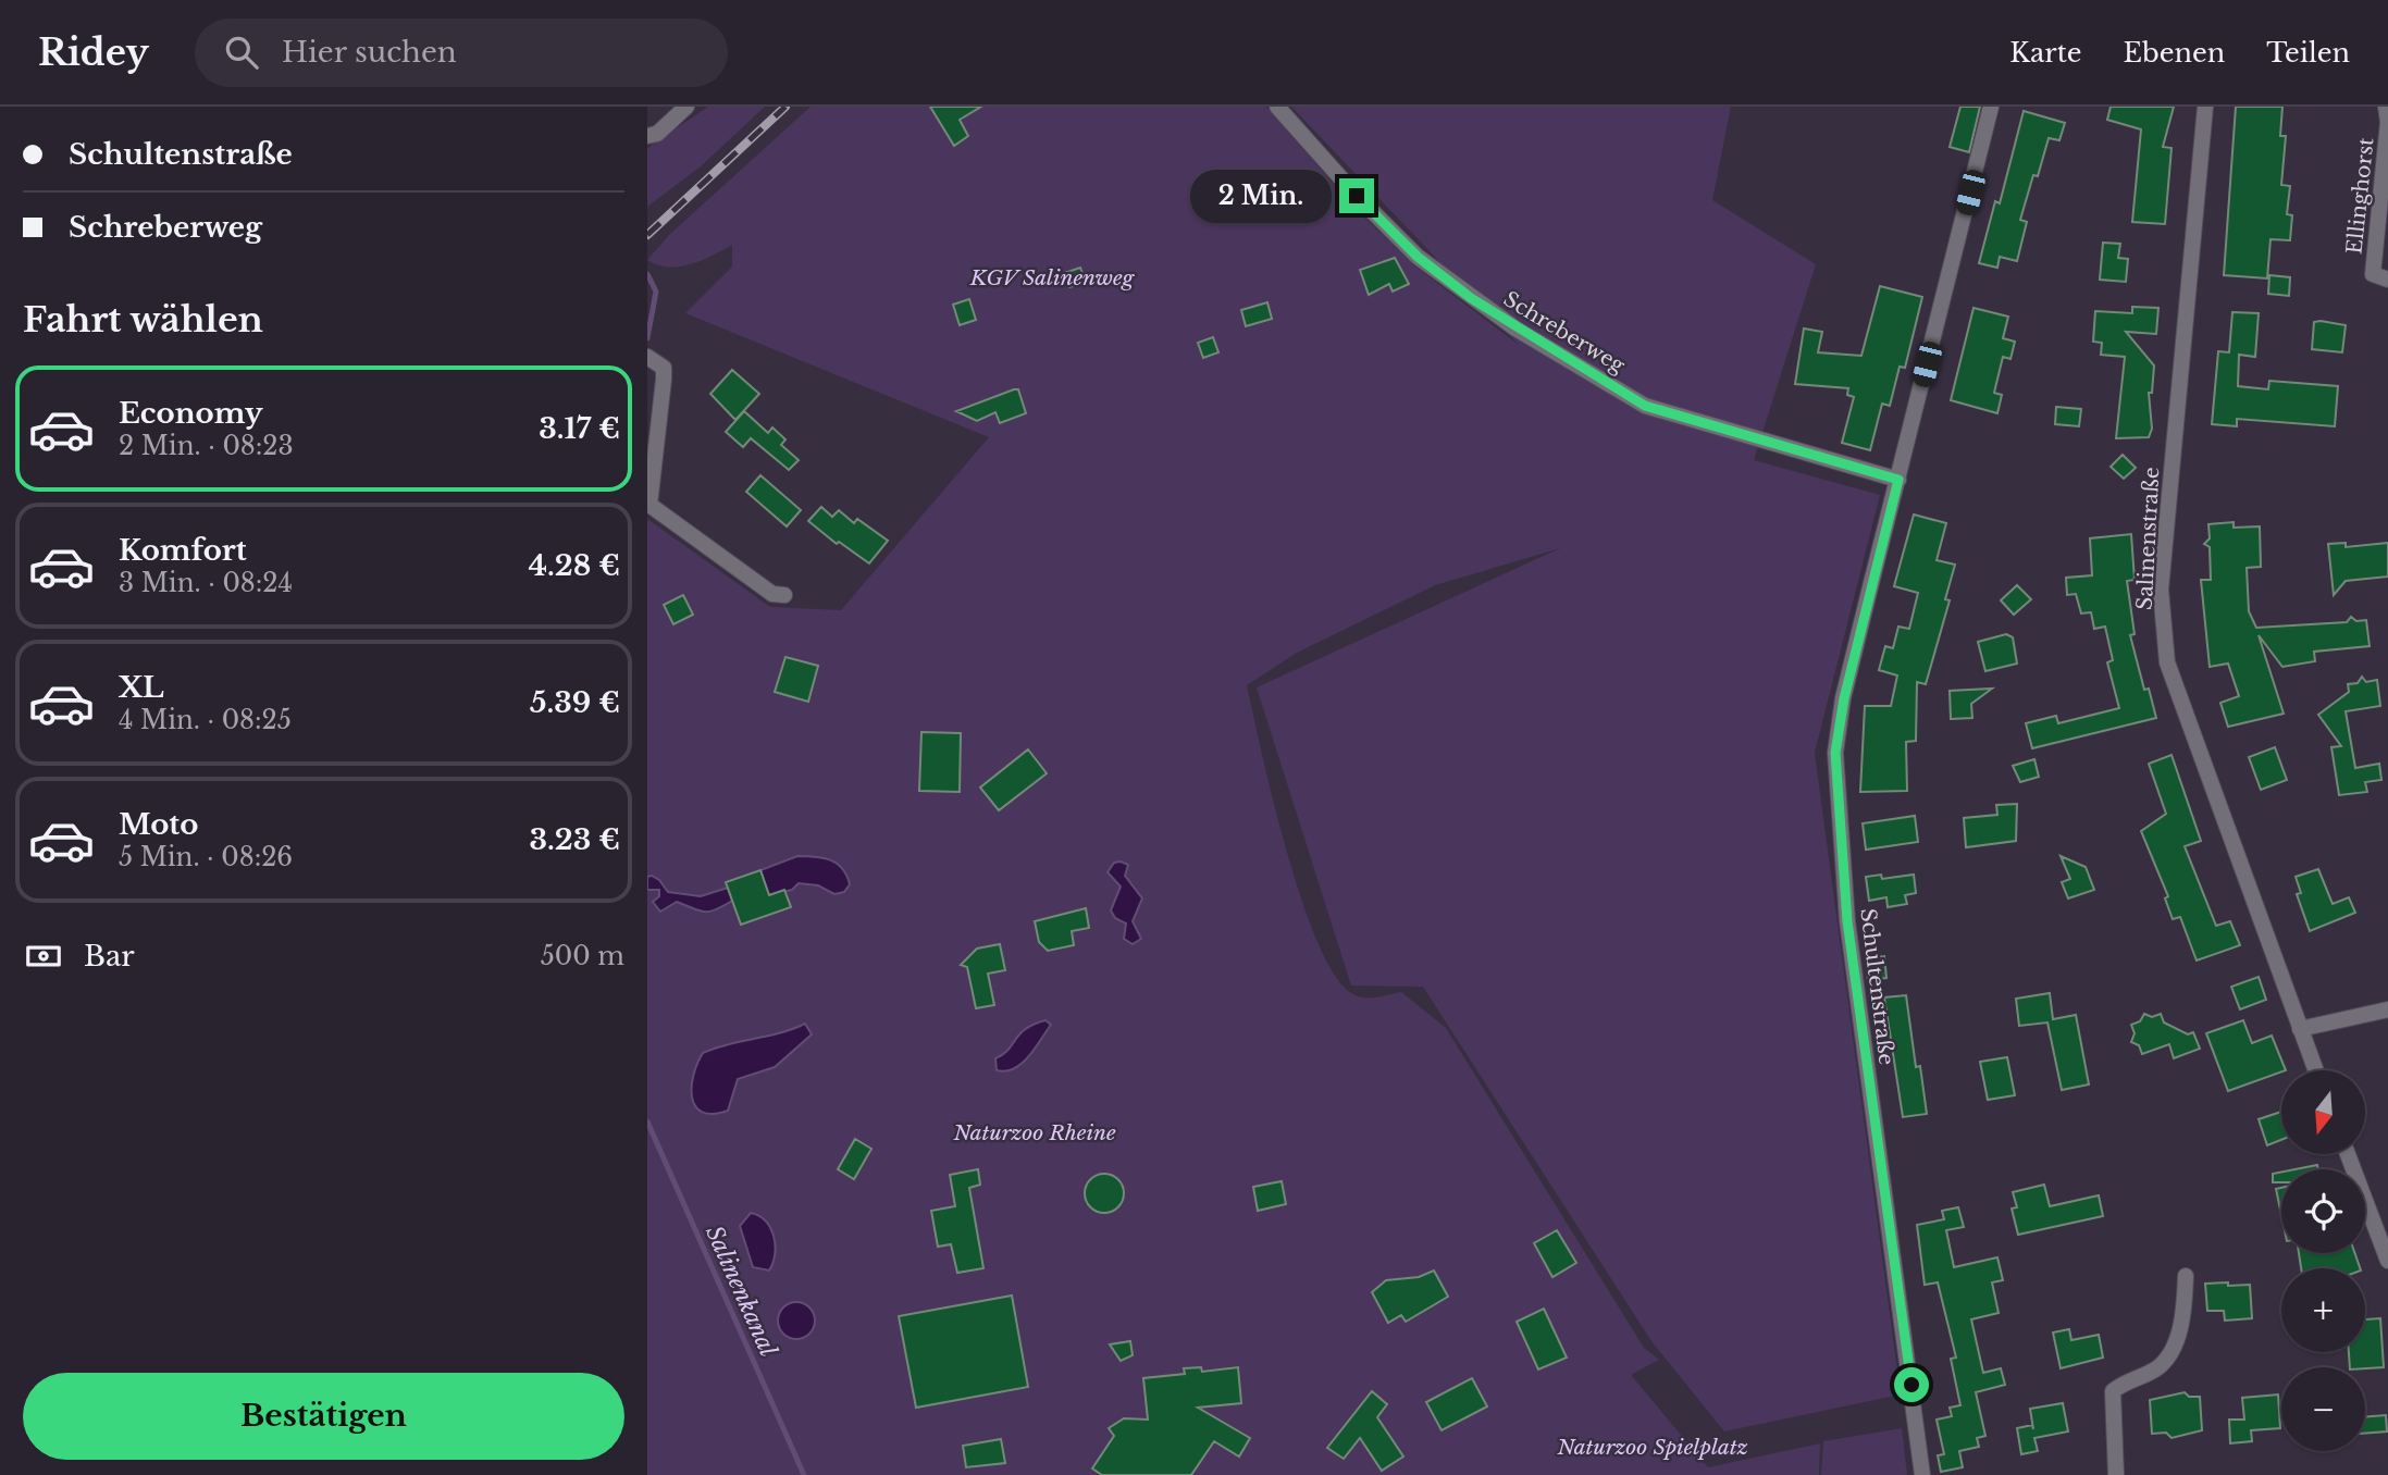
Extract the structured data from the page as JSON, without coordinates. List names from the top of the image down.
{
  "streets": {
    "street": [
      "Ellinghorst",
      "Schreberweg",
      "Salinenstraße",
      "Schultenstraße"
    ]
  },
  "crossings": [
    ["Schreberweg", "Schultenstraße"]
  ],
  "water": ["Salinenkanal"],
  "parks": ["KGV Salinenweg", "Naturzoo Rheine", "Naturzoo Spielplatz"],
  "north": "bottom",
  "page": {
    "header": "Ridey",
    "search": "Hier suchen",
    "nav": ["Karte", "Ebenen", "Teilen"],
    "banner": ["Schultenstraße", "Schreberweg"],
    "bubble": "2 Min.",
    "heading": "Fahrt wählen",
    "list": [
      {
        "name": "Economy",
        "note": "2 Min. · 08:23",
        "value": "3.17 €"
      },
      {
        "name": "Komfort",
        "note": "3 Min. · 08:24",
        "value": "4.28 €"
      },
      {
        "name": "XL",
        "note": "4 Min. · 08:25",
        "value": "5.39 €"
      },
      {
        "name": "Moto",
        "note": "5 Min. · 08:26",
        "value": "3.23 €"
      }
    ],
    "pay": ["Bar", "500 m"],
    "map_buttons": ["+", "−"],
    "buttons": "Bestätigen"
  }
}
